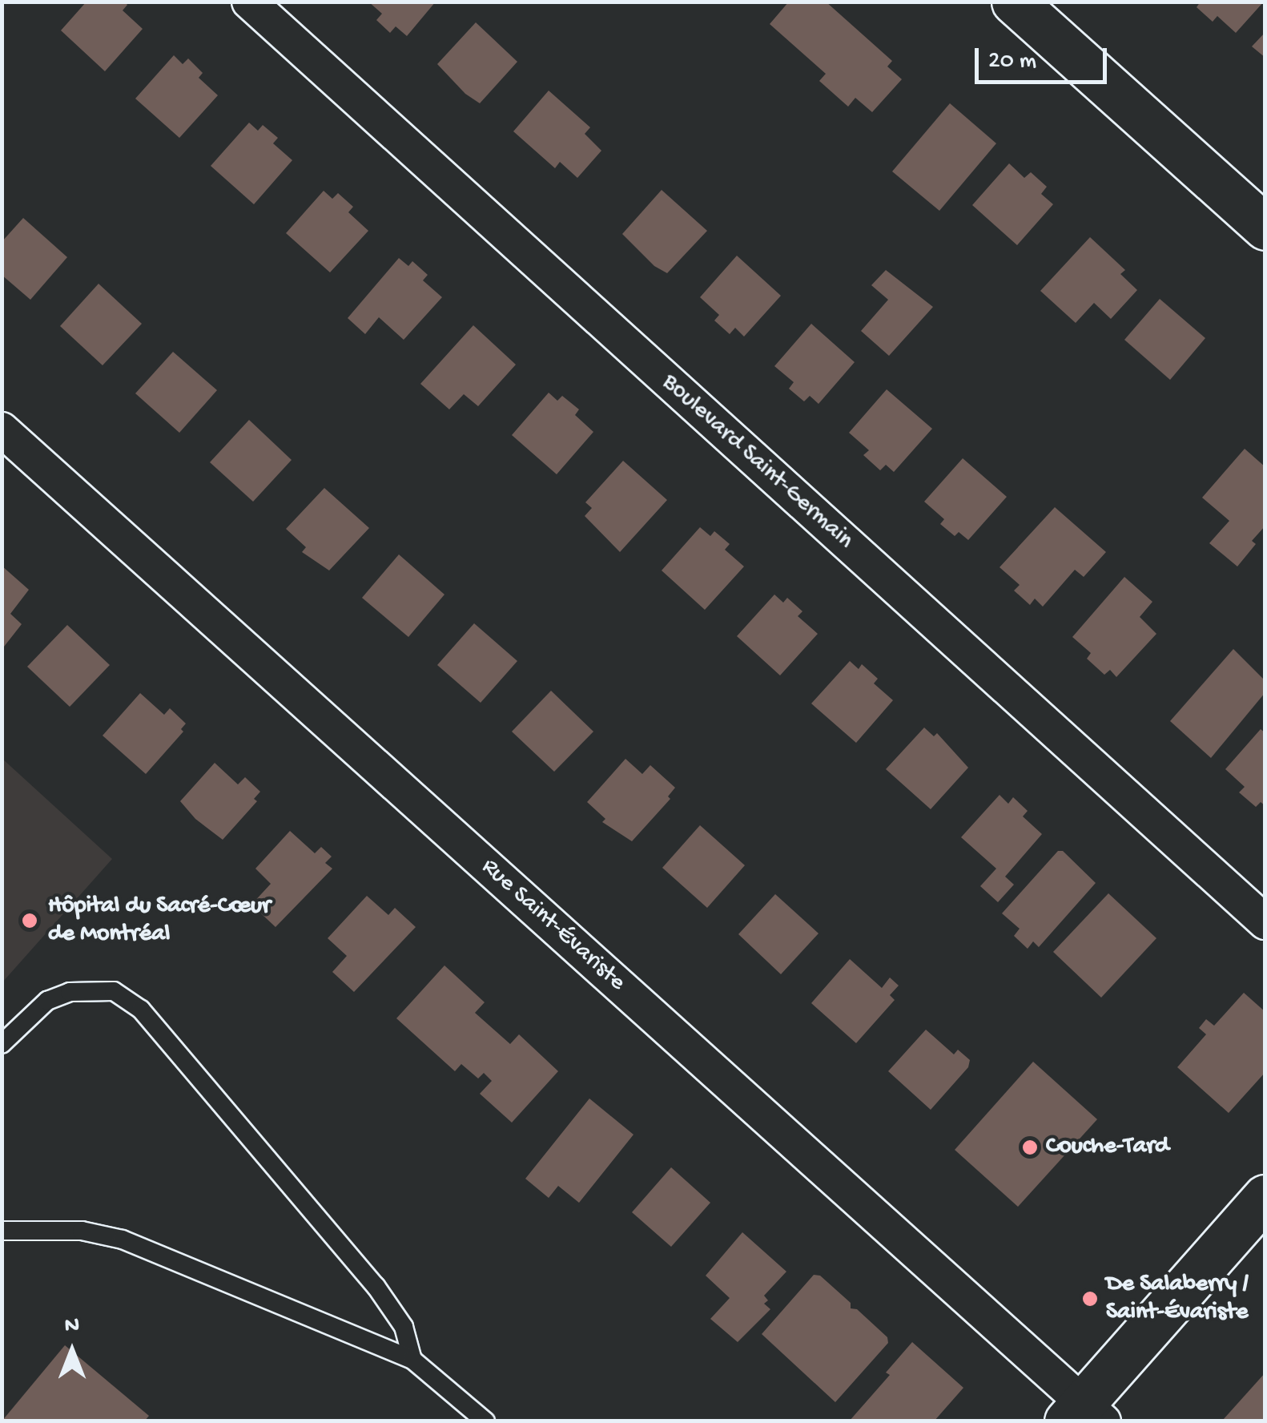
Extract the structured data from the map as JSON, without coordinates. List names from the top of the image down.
{
  "streets": {
    "street": ["Boulevard Saint-Germain", "Rue Saint-Évariste"]
  },
  "places": ["Hôpital du Sacré-Cœur de Montréal", "Couche-Tard", "De Salaberry / Saint-Évariste"],
  "scale_bar": "20 m",
  "north": "top"
}
